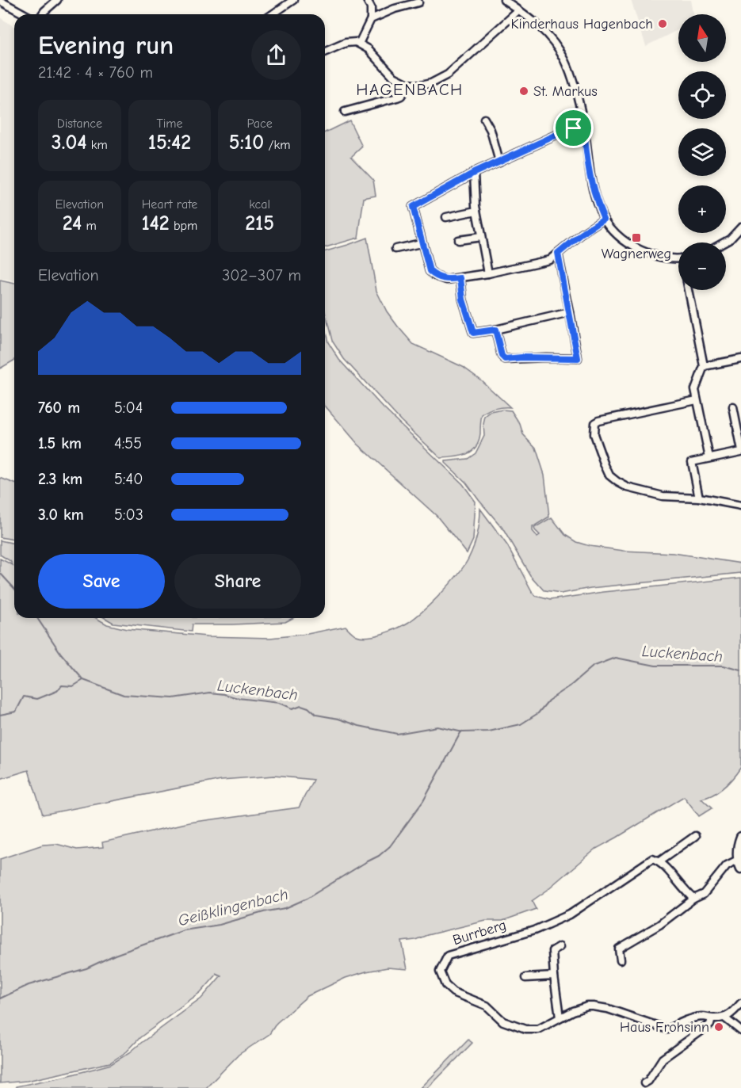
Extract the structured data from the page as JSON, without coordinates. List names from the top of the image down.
{
  "streets": {
    "street": ["Burrberg"]
  },
  "districts": ["HAGENBACH"],
  "water": ["Luckenbach", "Geißklingenbach"],
  "places": {
    "other": ["Kinderhaus Hagenbach", "St. Markus", "Haus Frohsinn"],
    "transit": ["Wagnerweg"]
  },
  "north": "top",
  "page": {
    "map_buttons": ["+", "−"],
    "heading": ["Evening run", "21:42 · 4 × 760 m"],
    "stats": [
      ["Distance", "3.04 km"],
      ["Time", "15:42"],
      ["Pace", "5:10 /km"],
      ["Elevation", "24 m"],
      ["Heart rate", "142 bpm"],
      ["kcal", "215"]
    ],
    "chart": ["Elevation", "302–307 m"],
    "list": [
      {
        "name": "760 m",
        "note": "5:04"
      },
      {
        "name": "1.5 km",
        "note": "4:55"
      },
      {
        "name": "2.3 km",
        "note": "5:40"
      },
      {
        "name": "3.0 km",
        "note": "5:03"
      }
    ],
    "buttons": ["Save", "Share"]
  }
}
